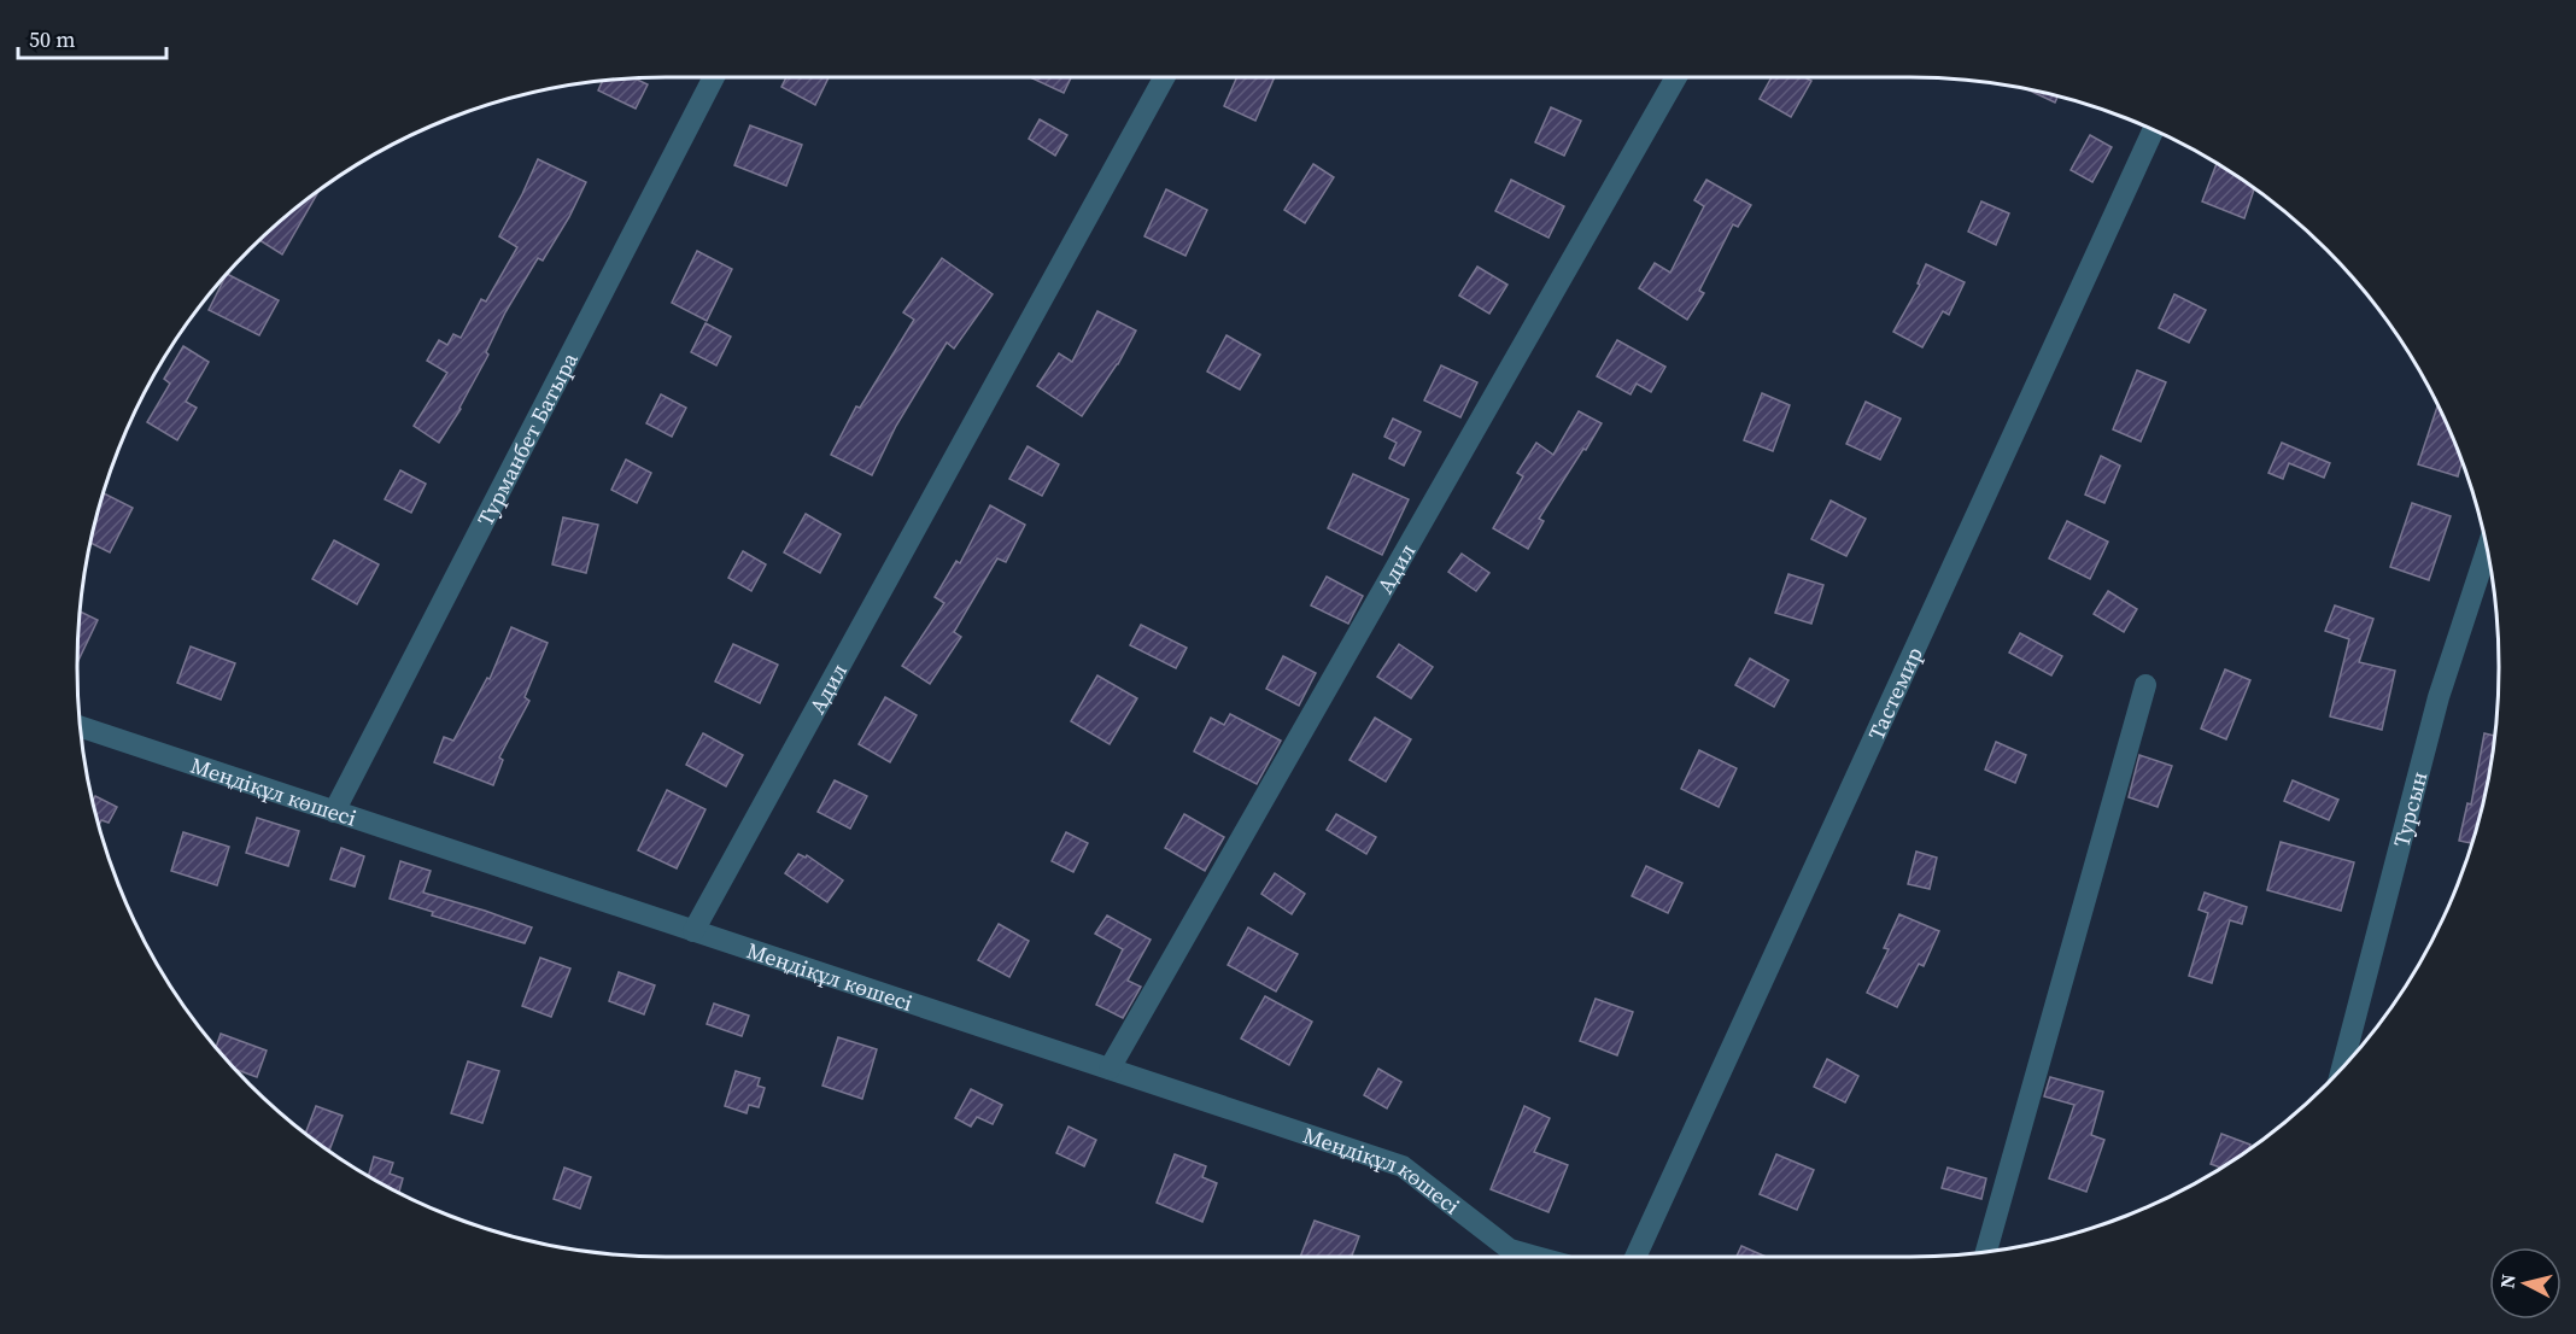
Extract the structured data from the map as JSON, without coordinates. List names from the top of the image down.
{
  "streets": {
    "street": [
      "Турманбет Батыра",
      "Адил",
      "Тастемир",
      "Меңдіқұл көшесі",
      "Турсын"
    ]
  },
  "crossings": [
    ["Турманбет Батыра", "Меңдіқұл көшесі"],
    ["Адил", "Меңдіқұл көшесі"]
  ],
  "scale_bar": "50 m",
  "north": "left"
}
